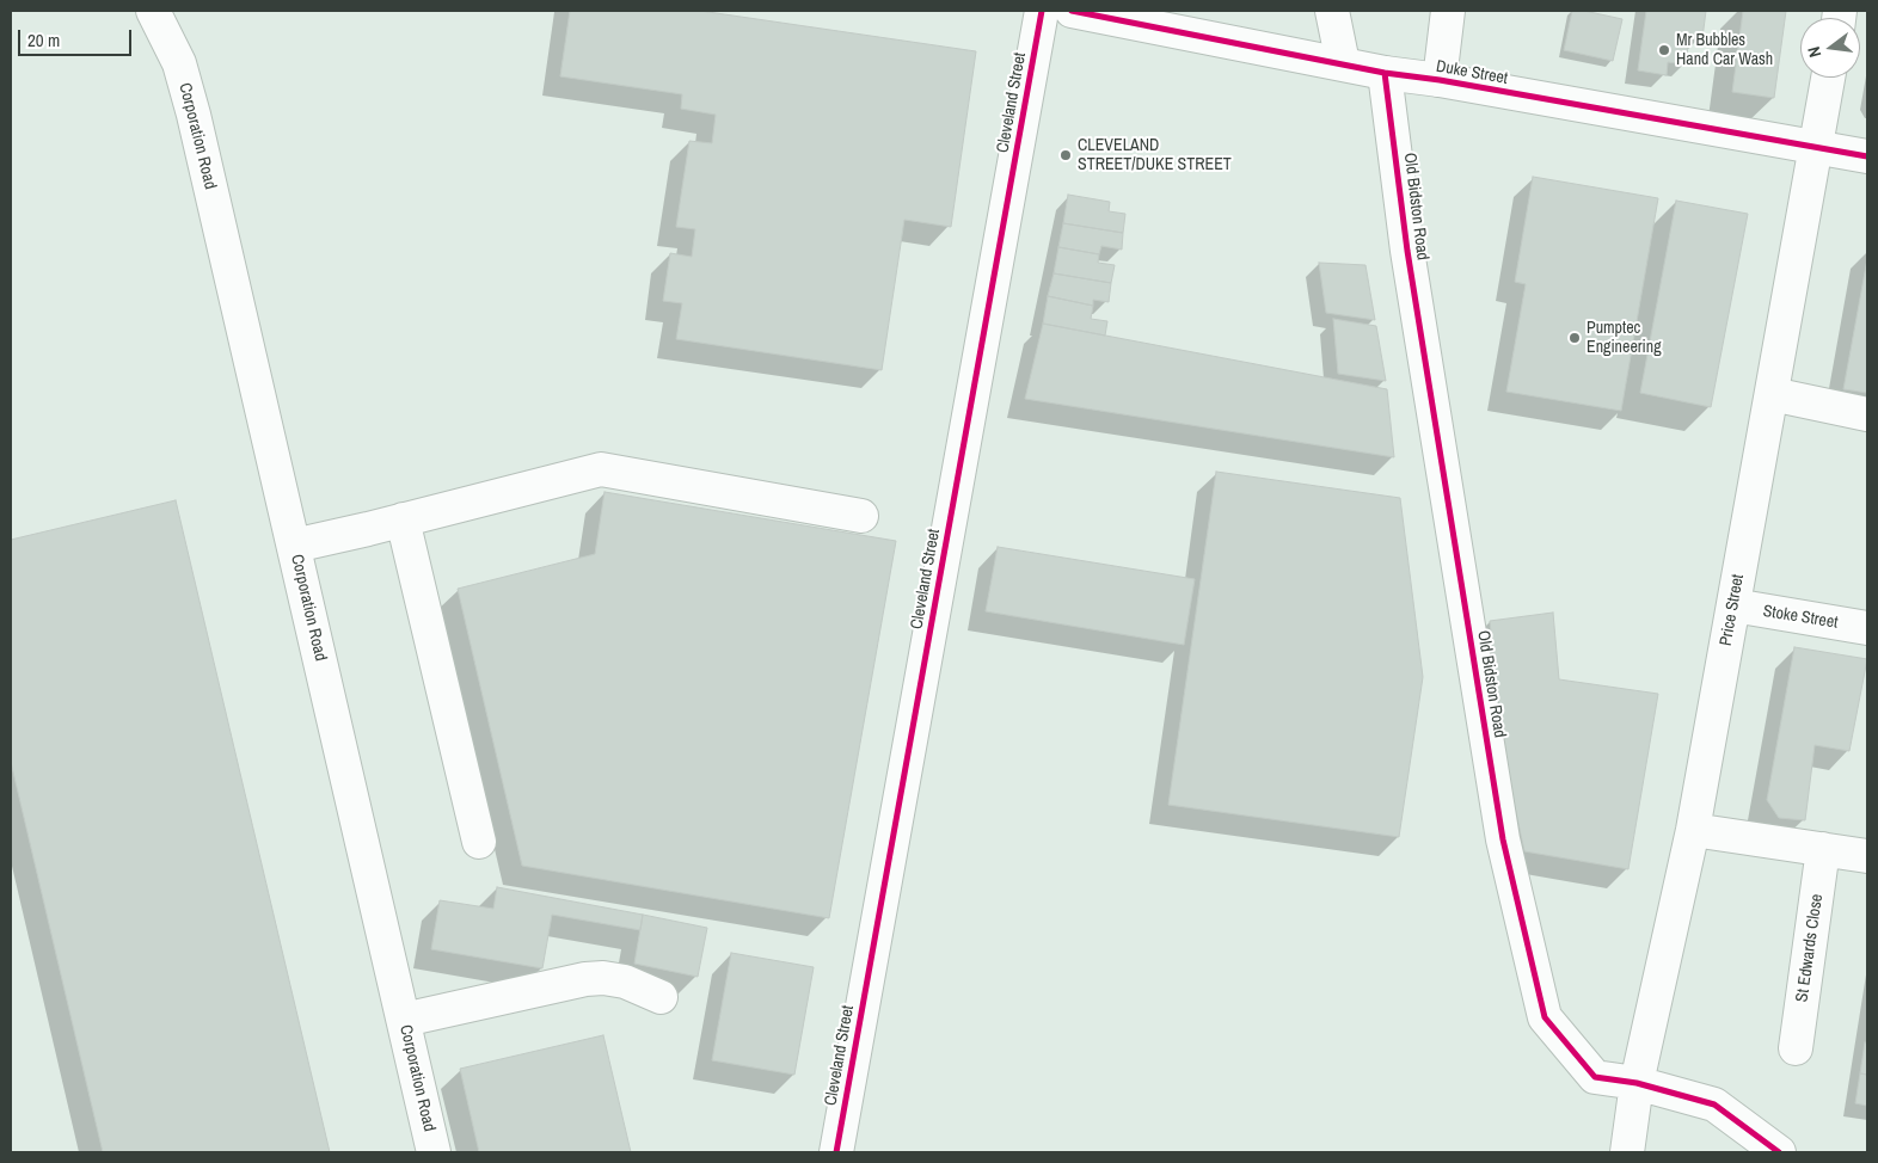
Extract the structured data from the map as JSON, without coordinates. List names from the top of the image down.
{
  "streets": {
    "main road": [
      "Duke Street",
      "Cleveland Street",
      "Corporation Road",
      "Old Bidston Road",
      "Price Street",
      "Stoke Street",
      "St Edwards Close"
    ]
  },
  "crossings": [
    ["Duke Street", "Old Bidston Road"],
    ["Duke Street", "Price Street"],
    ["Old Bidston Road", "Price Street"],
    ["Price Street", "Stoke Street"]
  ],
  "places": ["Mr Bubbles Hand Car Wash", "CLEVELAND STREET/DUKE STREET", "Pumptec Engineering"],
  "scale_bar": "20 m",
  "north": "left"
}
